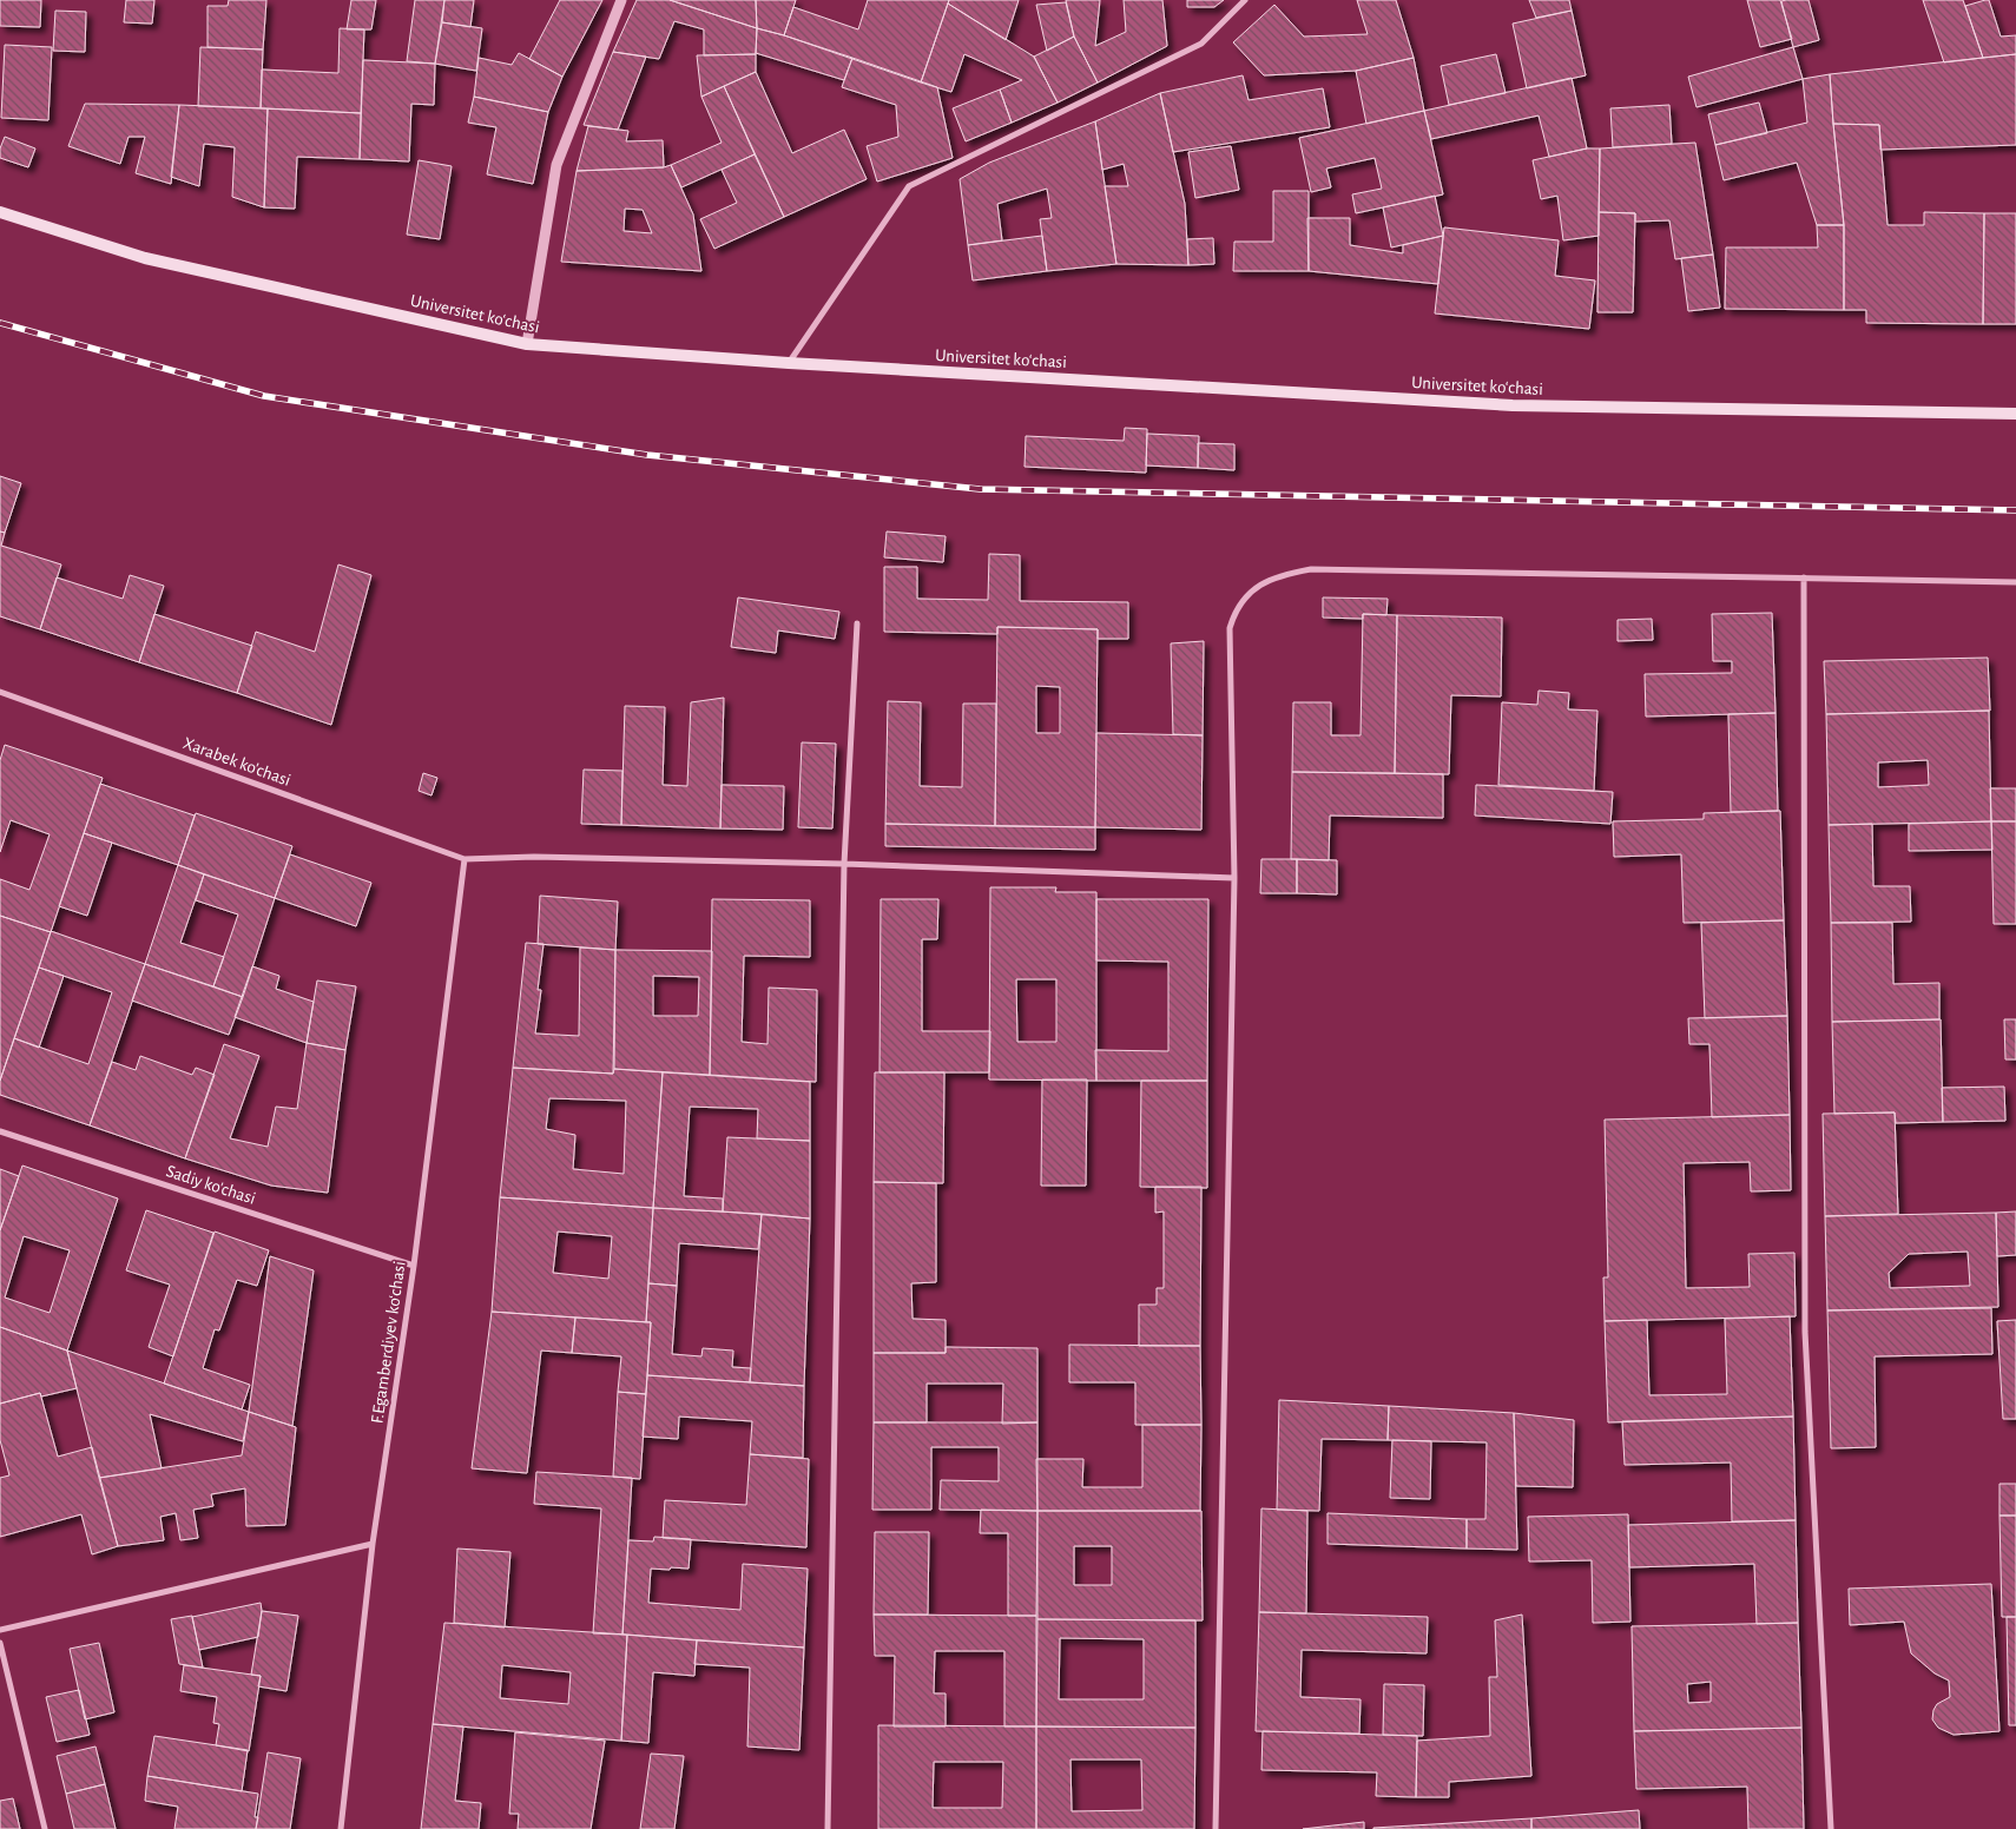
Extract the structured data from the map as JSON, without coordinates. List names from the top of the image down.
{
  "streets": {
    "main road": ["Universitet kо‘chasi"],
    "street": ["Xarabek ko'chasi", "Sadiy ko'chasi", "F.Egamberdiyev kо‘chasi"]
  },
  "crossings": [
    ["Xarabek ko'chasi", "F.Egamberdiyev kо‘chasi"],
    ["Sadiy ko'chasi", "F.Egamberdiyev kо‘chasi"]
  ]
}
